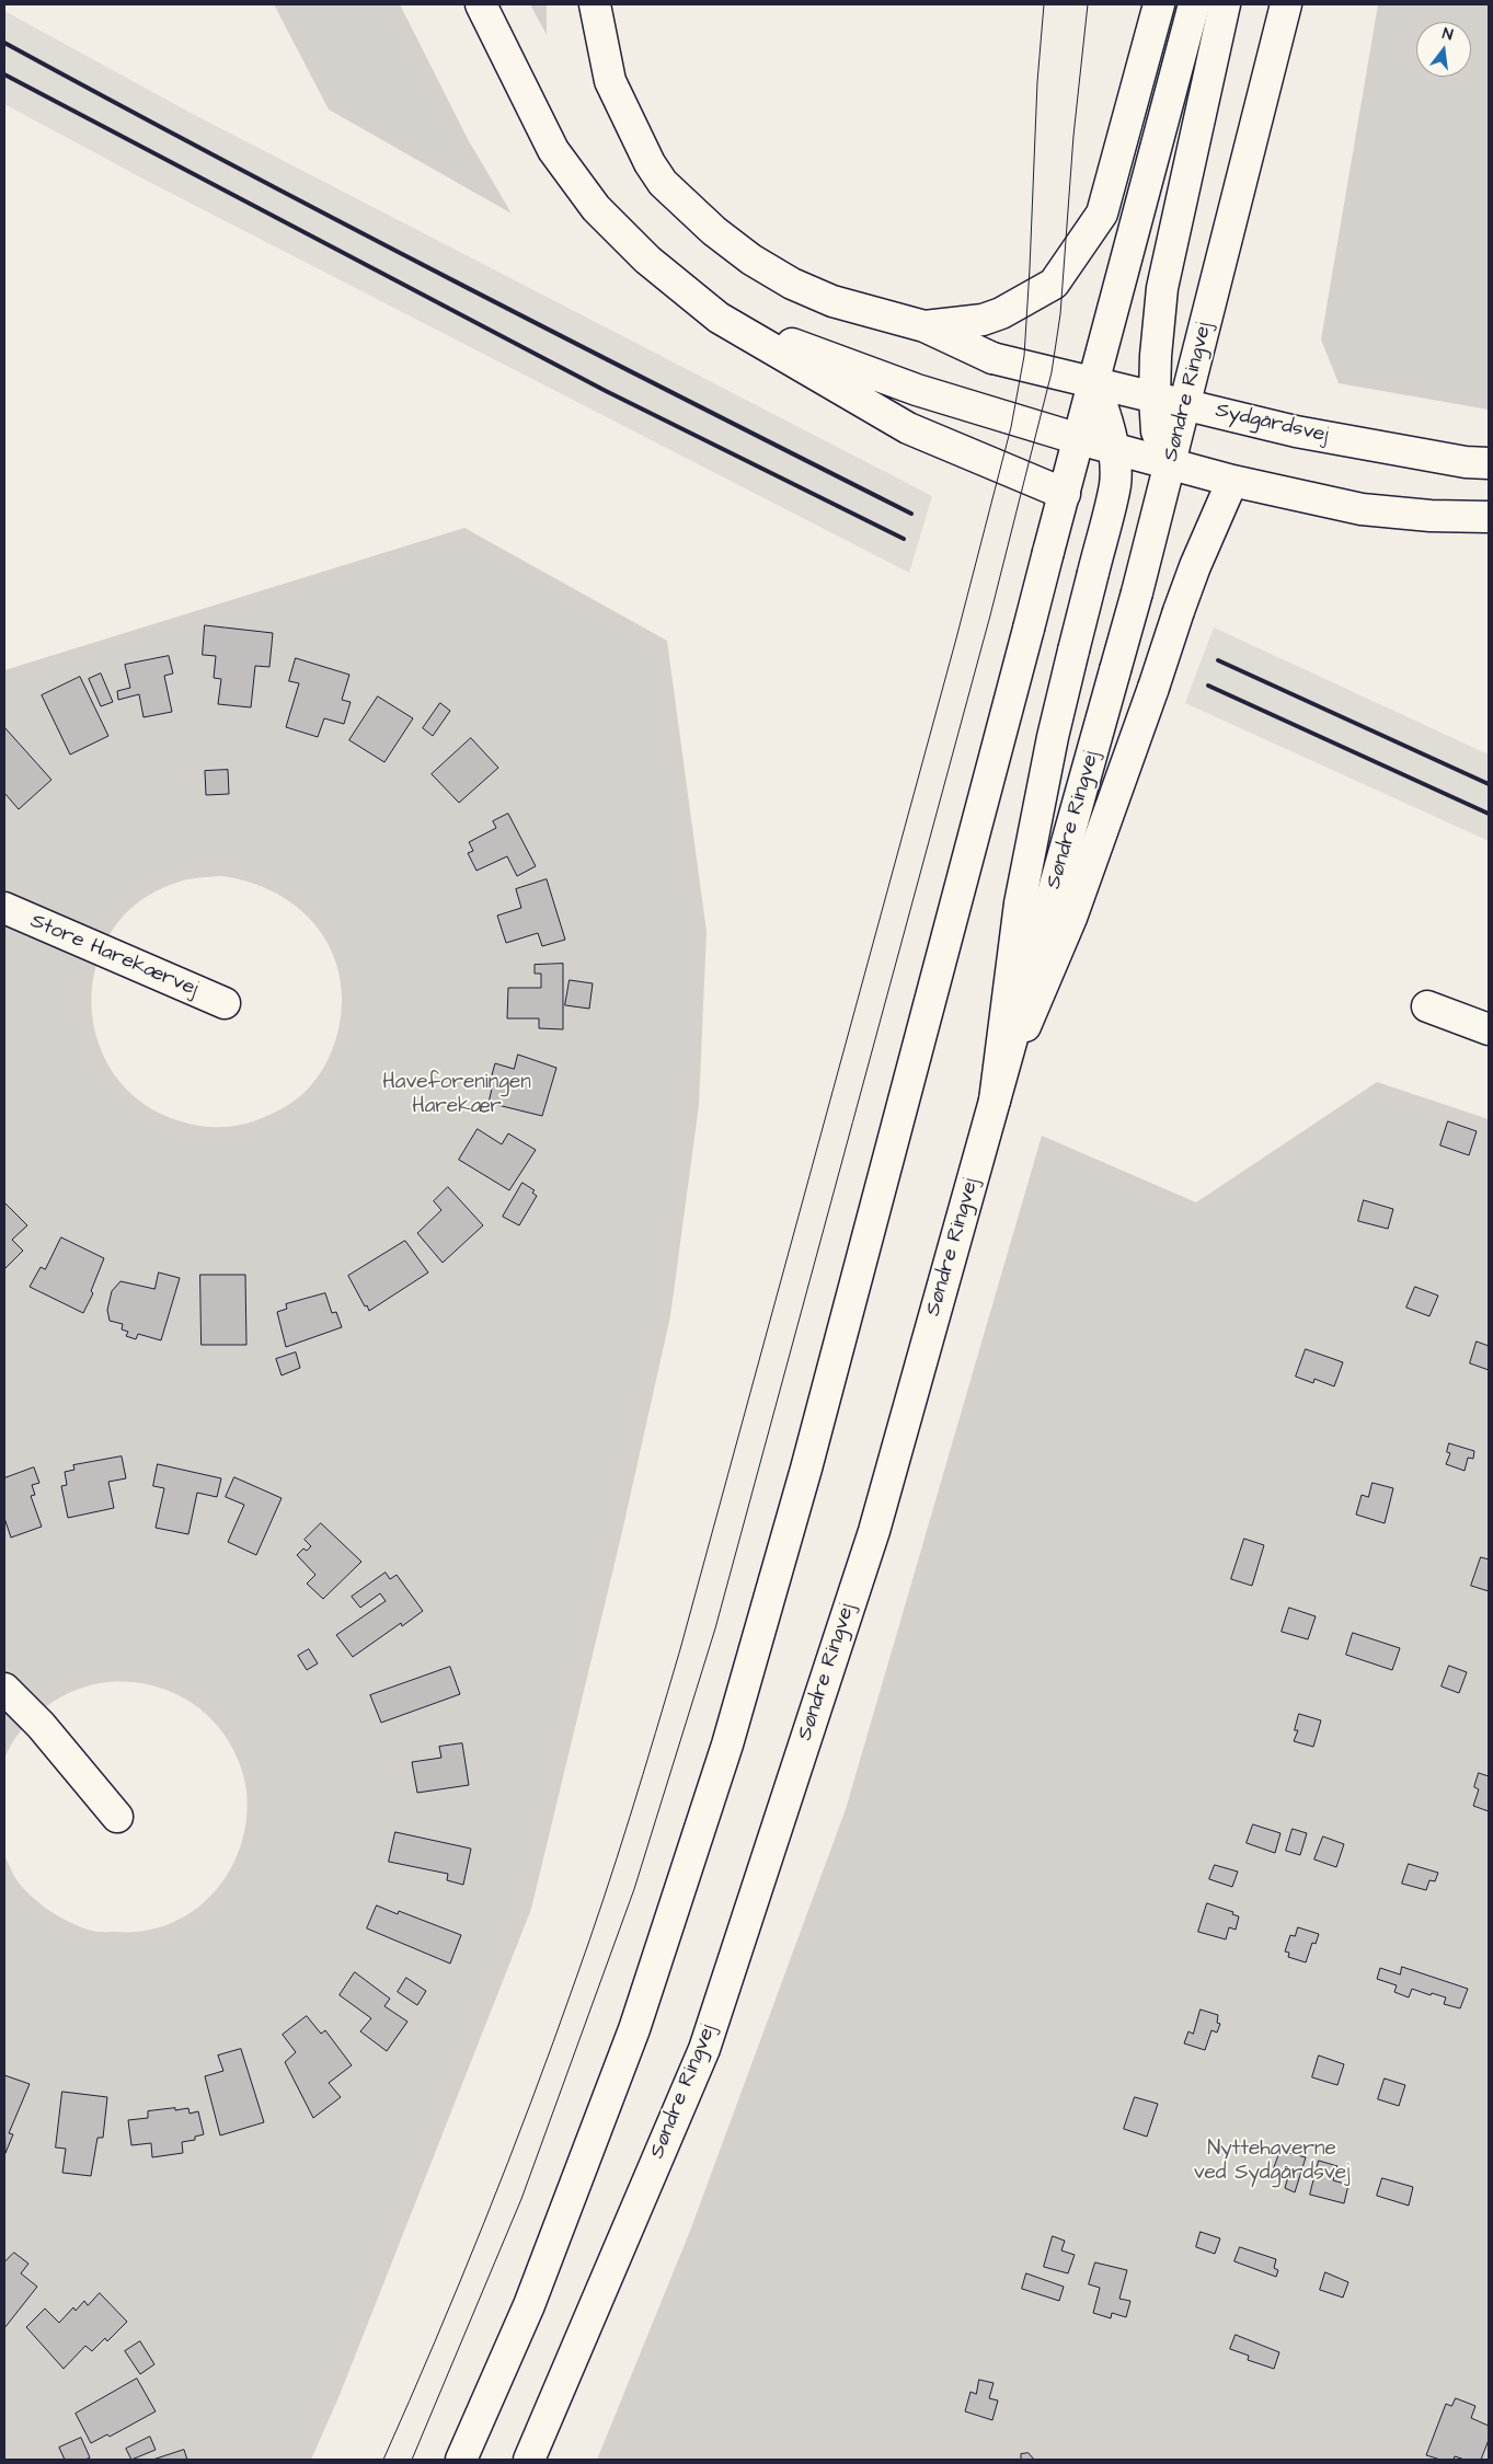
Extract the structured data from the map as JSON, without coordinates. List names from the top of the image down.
{
  "streets": {
    "main road": ["Søndre Ringvej", "Sydgårdsvej", "Store Harekærvej"]
  },
  "crossings": [
    ["Søndre Ringvej", "Sydgårdsvej"]
  ],
  "parks": ["Haveforeningen Harekær", "Nyttehaverne ved Sydgårdsvej"],
  "north": "top"
}
